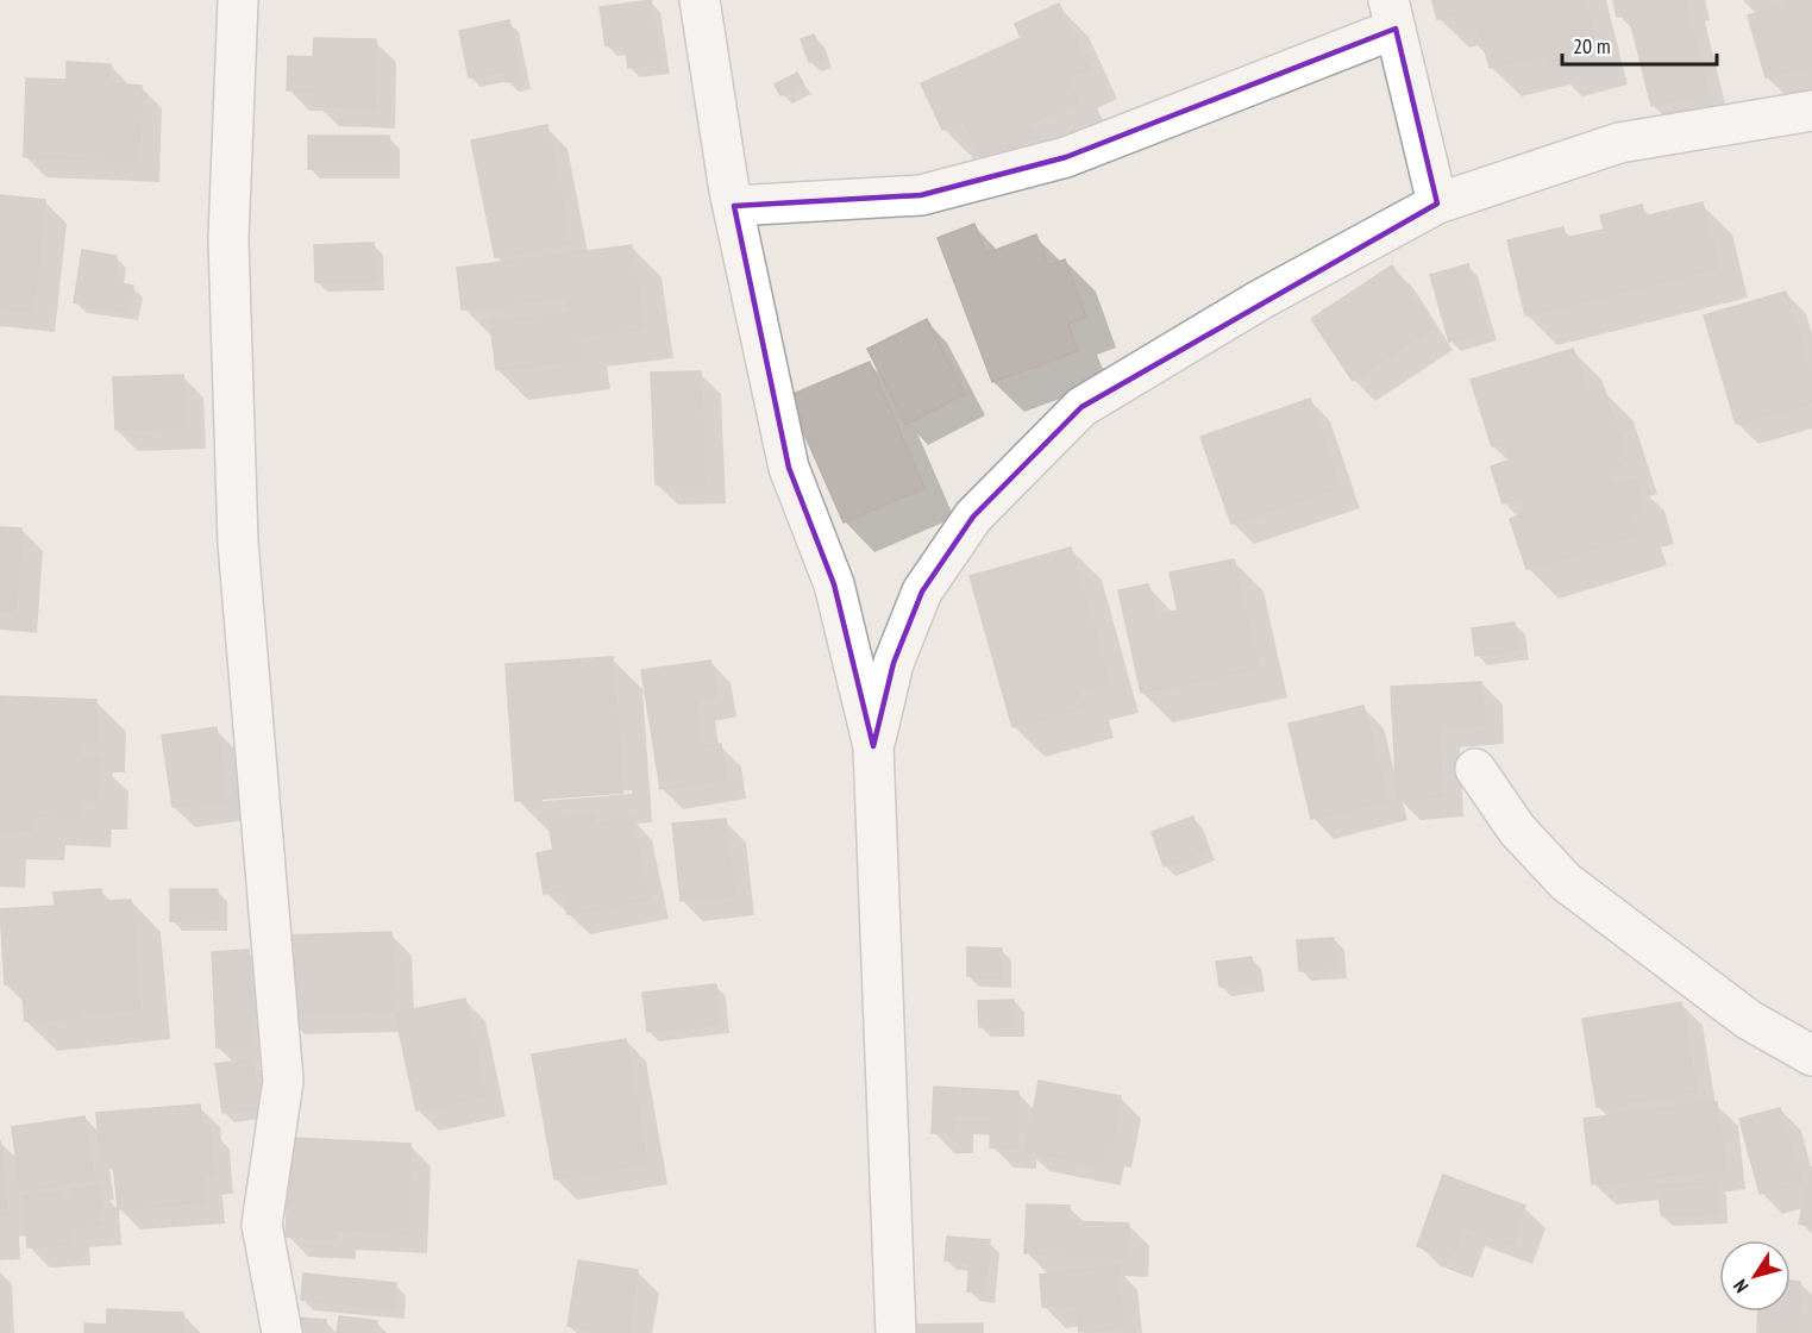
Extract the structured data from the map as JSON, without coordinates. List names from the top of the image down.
{
  "scale_bar": "20 m",
  "north": "bottom left"
}
